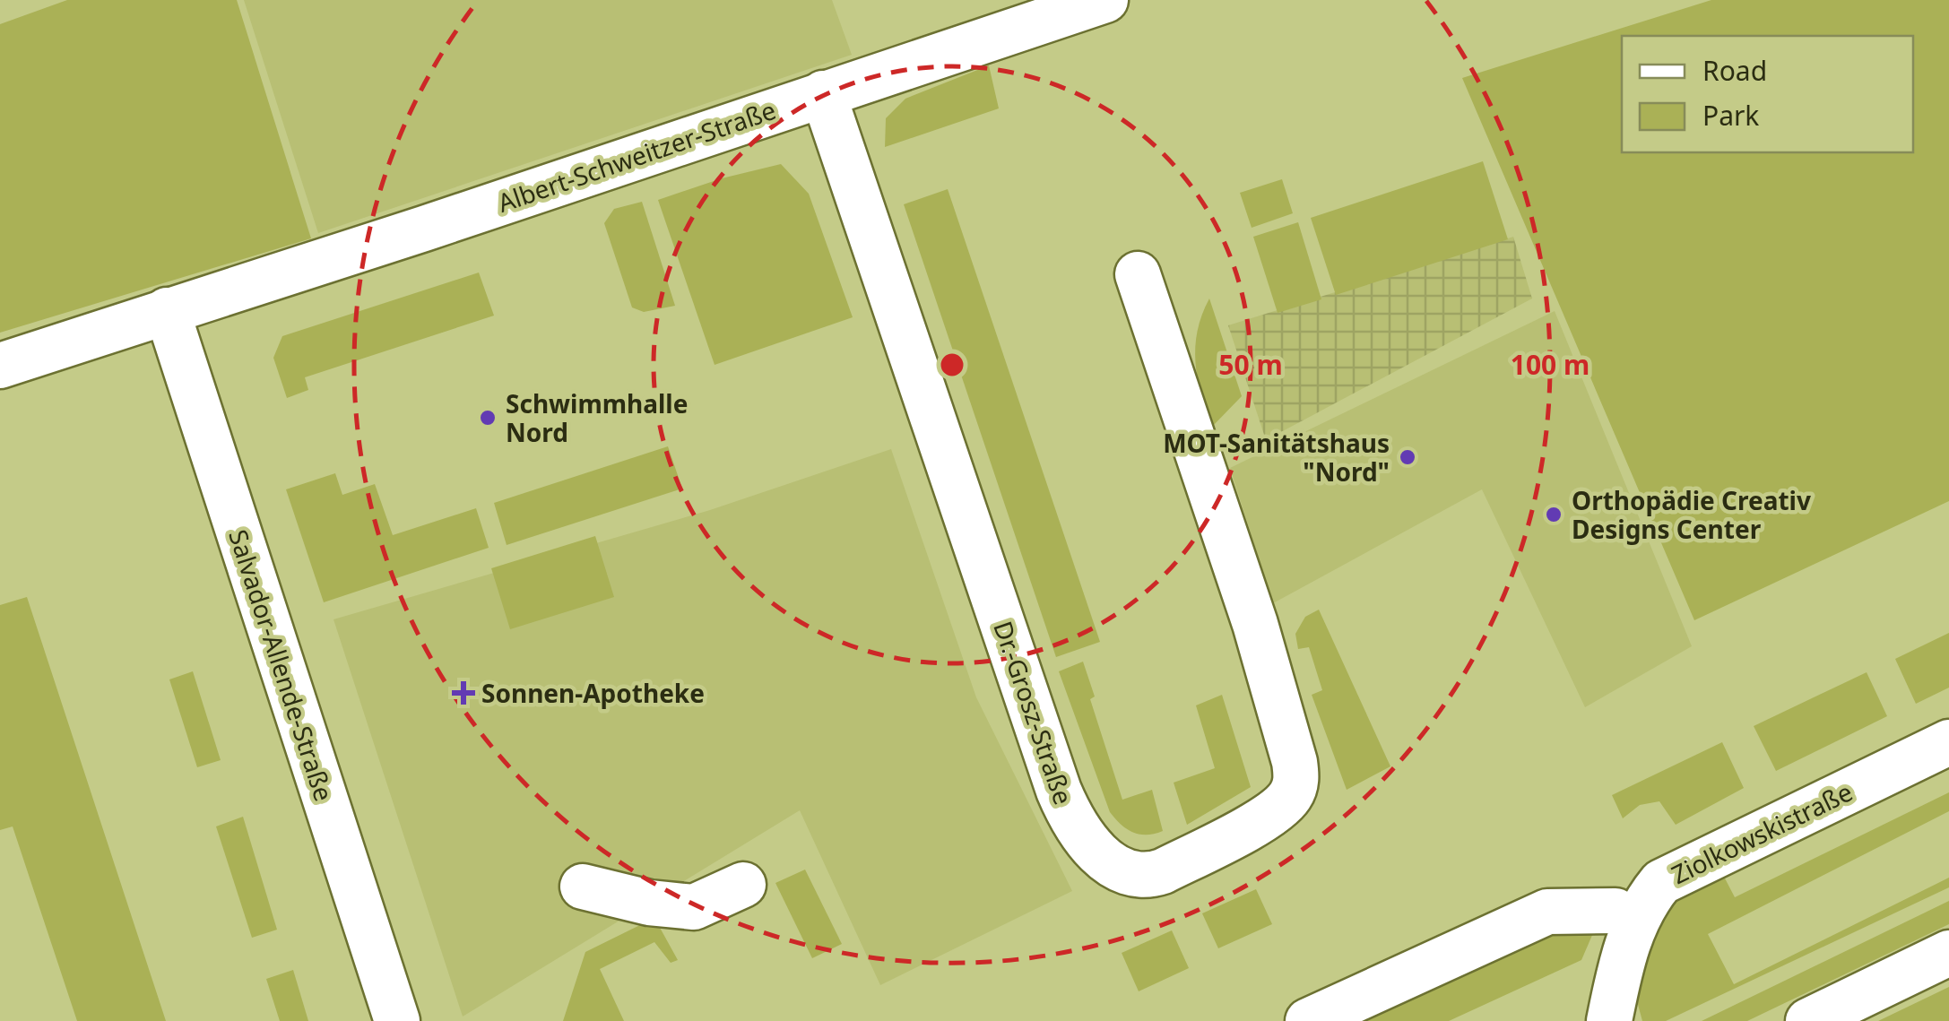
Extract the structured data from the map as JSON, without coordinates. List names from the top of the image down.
{
  "streets": {
    "street": [
      "Albert-Schweitzer-Straße",
      "Salvador-Allende-Straße",
      "Dr.-Grosz-Straße",
      "Ziolkowskistraße"
    ]
  },
  "crossings": [
    ["Albert-Schweitzer-Straße", "Salvador-Allende-Straße"],
    ["Albert-Schweitzer-Straße", "Dr.-Grosz-Straße"]
  ],
  "places": {
    "other": ["Schwimmhalle Nord", "MOT-Sanitätshaus \"Nord\"", "Orthopädie Creativ Designs Center"],
    "health": ["Sonnen-Apotheke"]
  },
  "legend": ["Road", "Park"],
  "rings": ["50 m", "100 m"]
}
